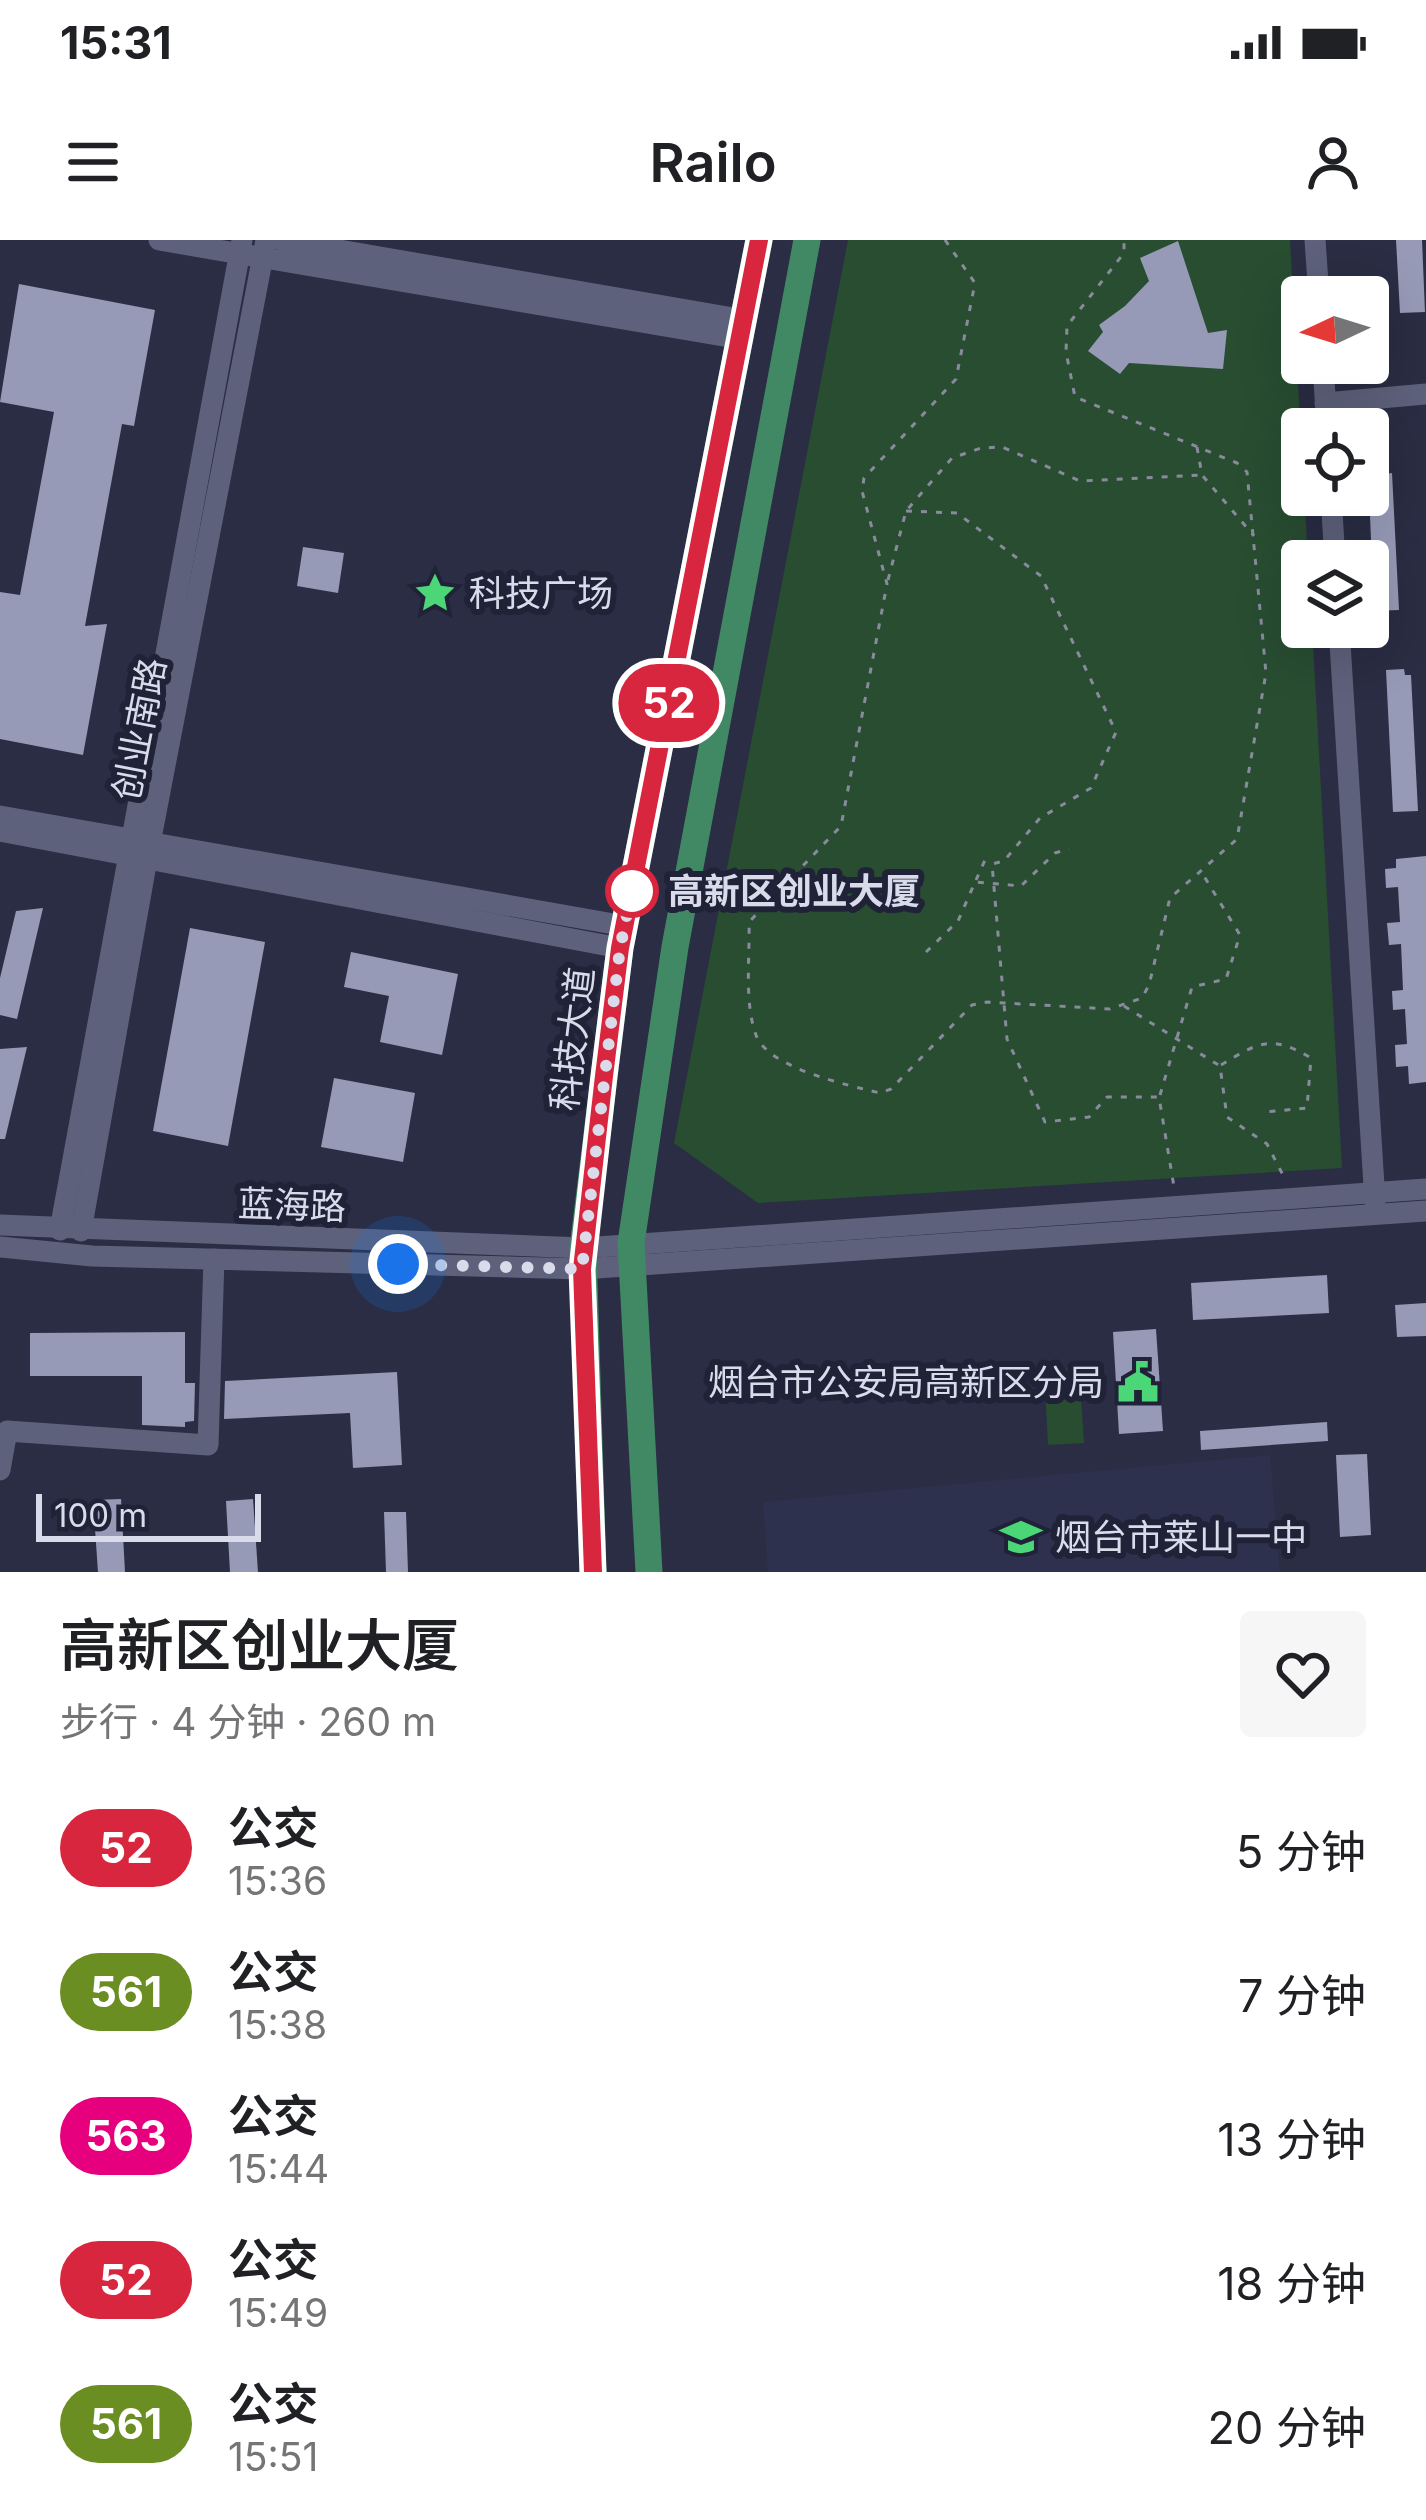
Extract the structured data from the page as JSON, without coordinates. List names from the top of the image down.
{
  "streets": {
    "main road": ["科技大道"],
    "street": ["创业南路", "蓝海路"]
  },
  "crossings": [
    ["创业南路", "蓝海路"],
    ["科技大道", "蓝海路"]
  ],
  "places": {
    "place": ["科技广场"],
    "other": ["高新区创业大厦"],
    "public building": ["烟台市公安局高新区分局"],
    "school or university": ["烟台市莱山一中"]
  },
  "lines": ["bus line 52"],
  "scale_bar": "100 m",
  "north": "left",
  "page": {
    "status": "15:31",
    "header": "Railo",
    "on_map": "52",
    "scale": "100 m",
    "heading": ["高新区创业大厦", "步行 · 4 分钟 · 260 m"],
    "list": [
      {
        "mark": "52",
        "name": "公交",
        "note": "15:36",
        "value": "5 分钟"
      },
      {
        "mark": "561",
        "name": "公交",
        "note": "15:38",
        "value": "7 分钟"
      },
      {
        "mark": "563",
        "name": "公交",
        "note": "15:44",
        "value": "13 分钟"
      },
      {
        "mark": "52",
        "name": "公交",
        "note": "15:49",
        "value": "18 分钟"
      },
      {
        "mark": "561",
        "name": "公交",
        "note": "15:51",
        "value": "20 分钟"
      }
    ]
  }
}
